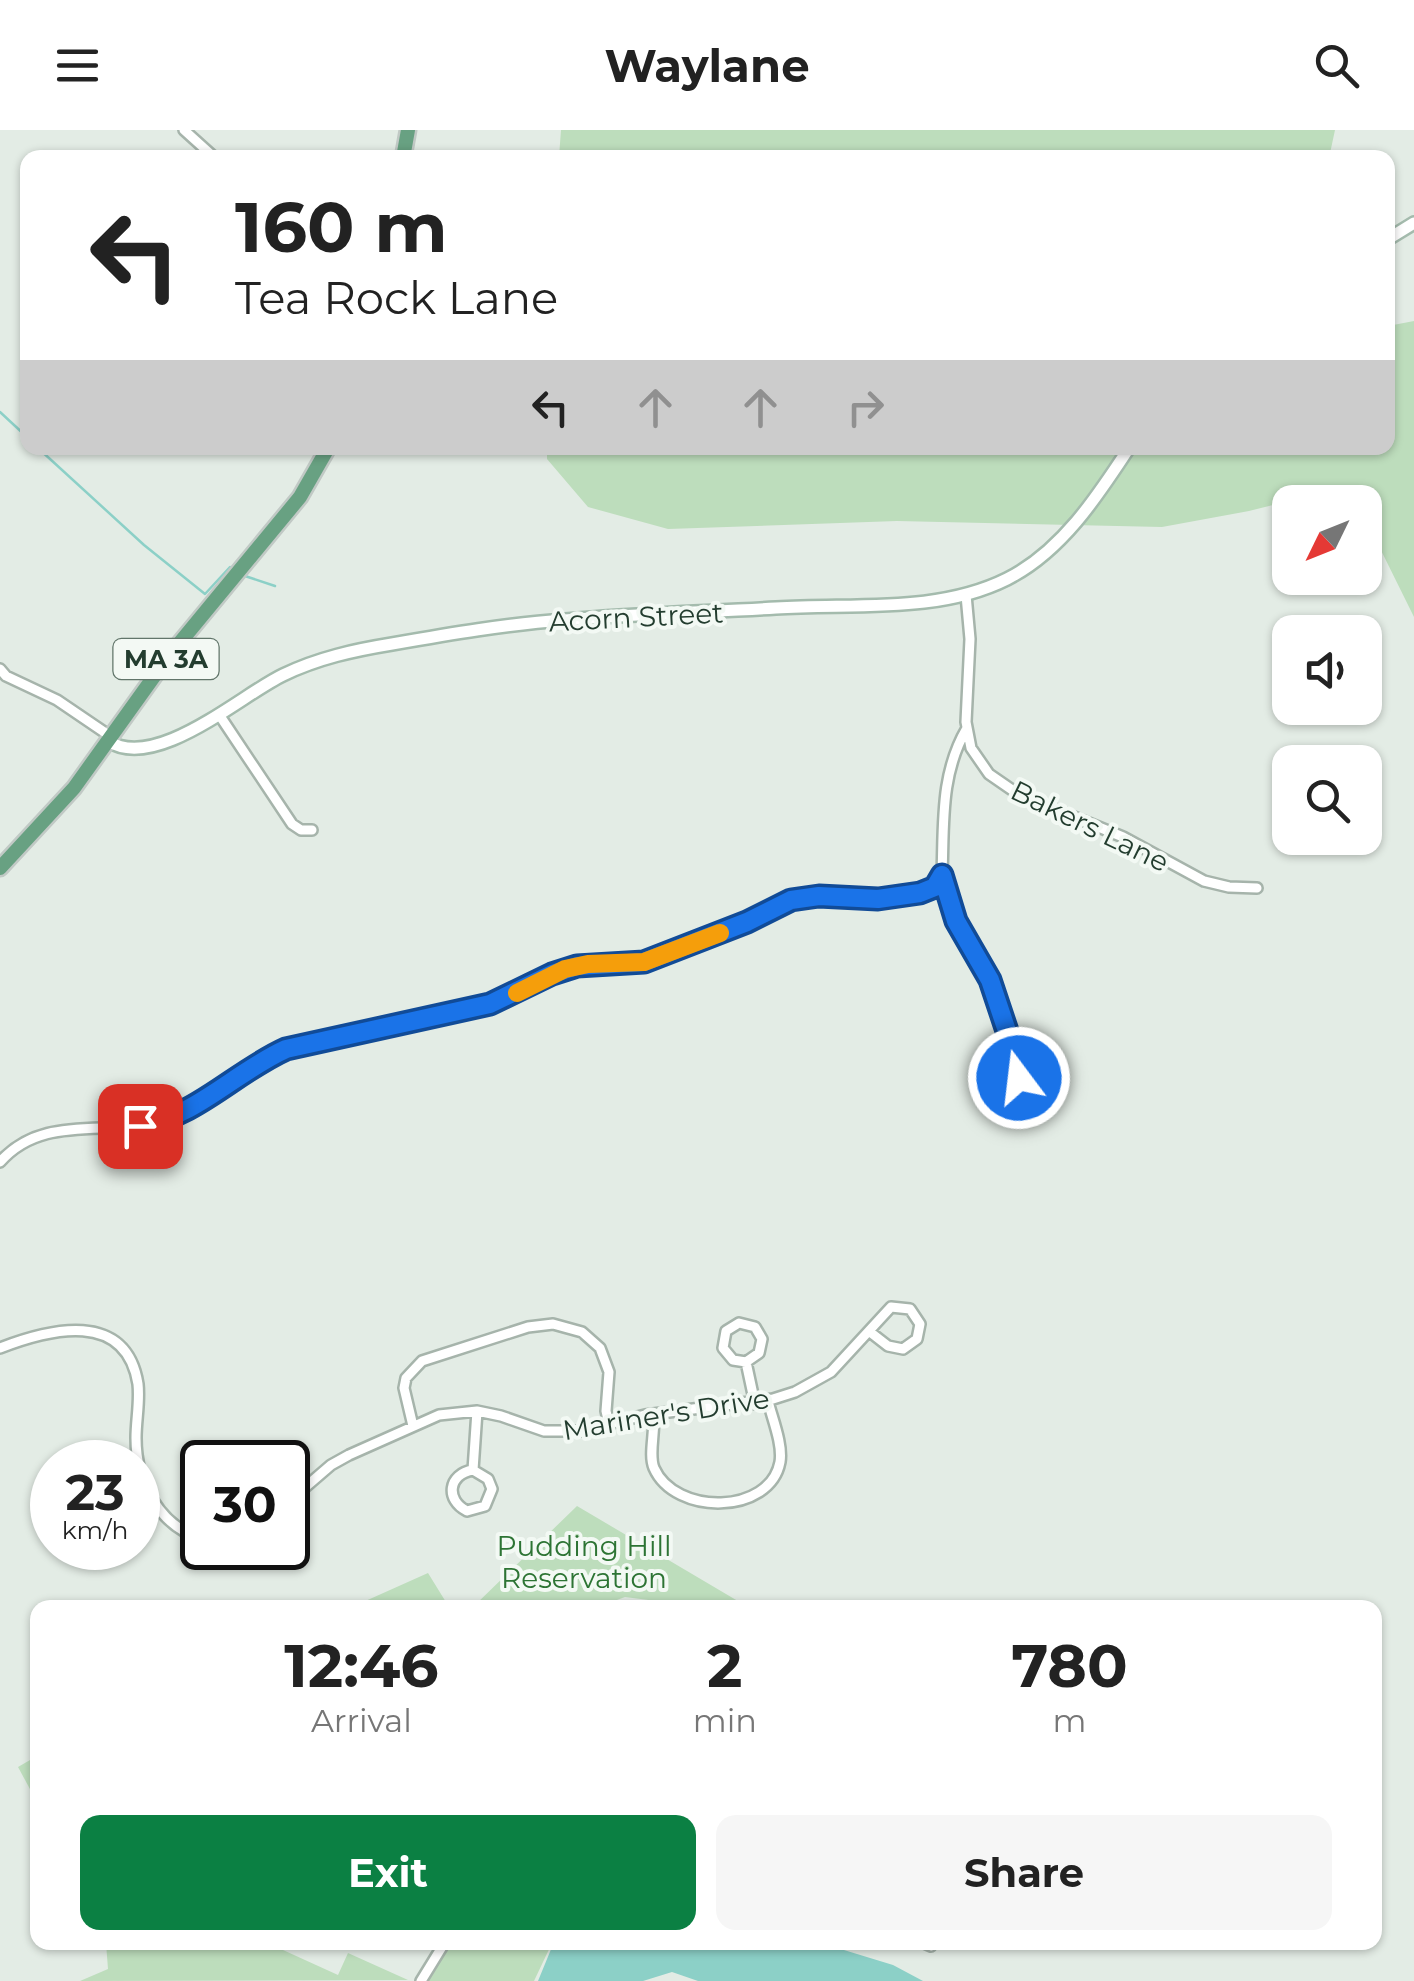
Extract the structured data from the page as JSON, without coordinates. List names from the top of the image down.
{
  "streets": {
    "main road": ["Acorn Street", "MA 3A"],
    "street": ["Bakers Lane", "Mariner's Drive"]
  },
  "crossings": [
    ["Acorn Street", "MA 3A"],
    ["Acorn Street", "Bakers Lane"]
  ],
  "parks": ["Pudding Hill Reservation"],
  "north": "bottom left",
  "page": {
    "header": "Waylane",
    "turn": ["160 m", "Tea Rock Lane"],
    "speed": "23 km/h",
    "limit": "30",
    "eta": [
      "12:46",
      "Arrival",
      "2",
      "min",
      "780",
      "m"
    ],
    "buttons": ["Exit", "Share"]
  }
}
